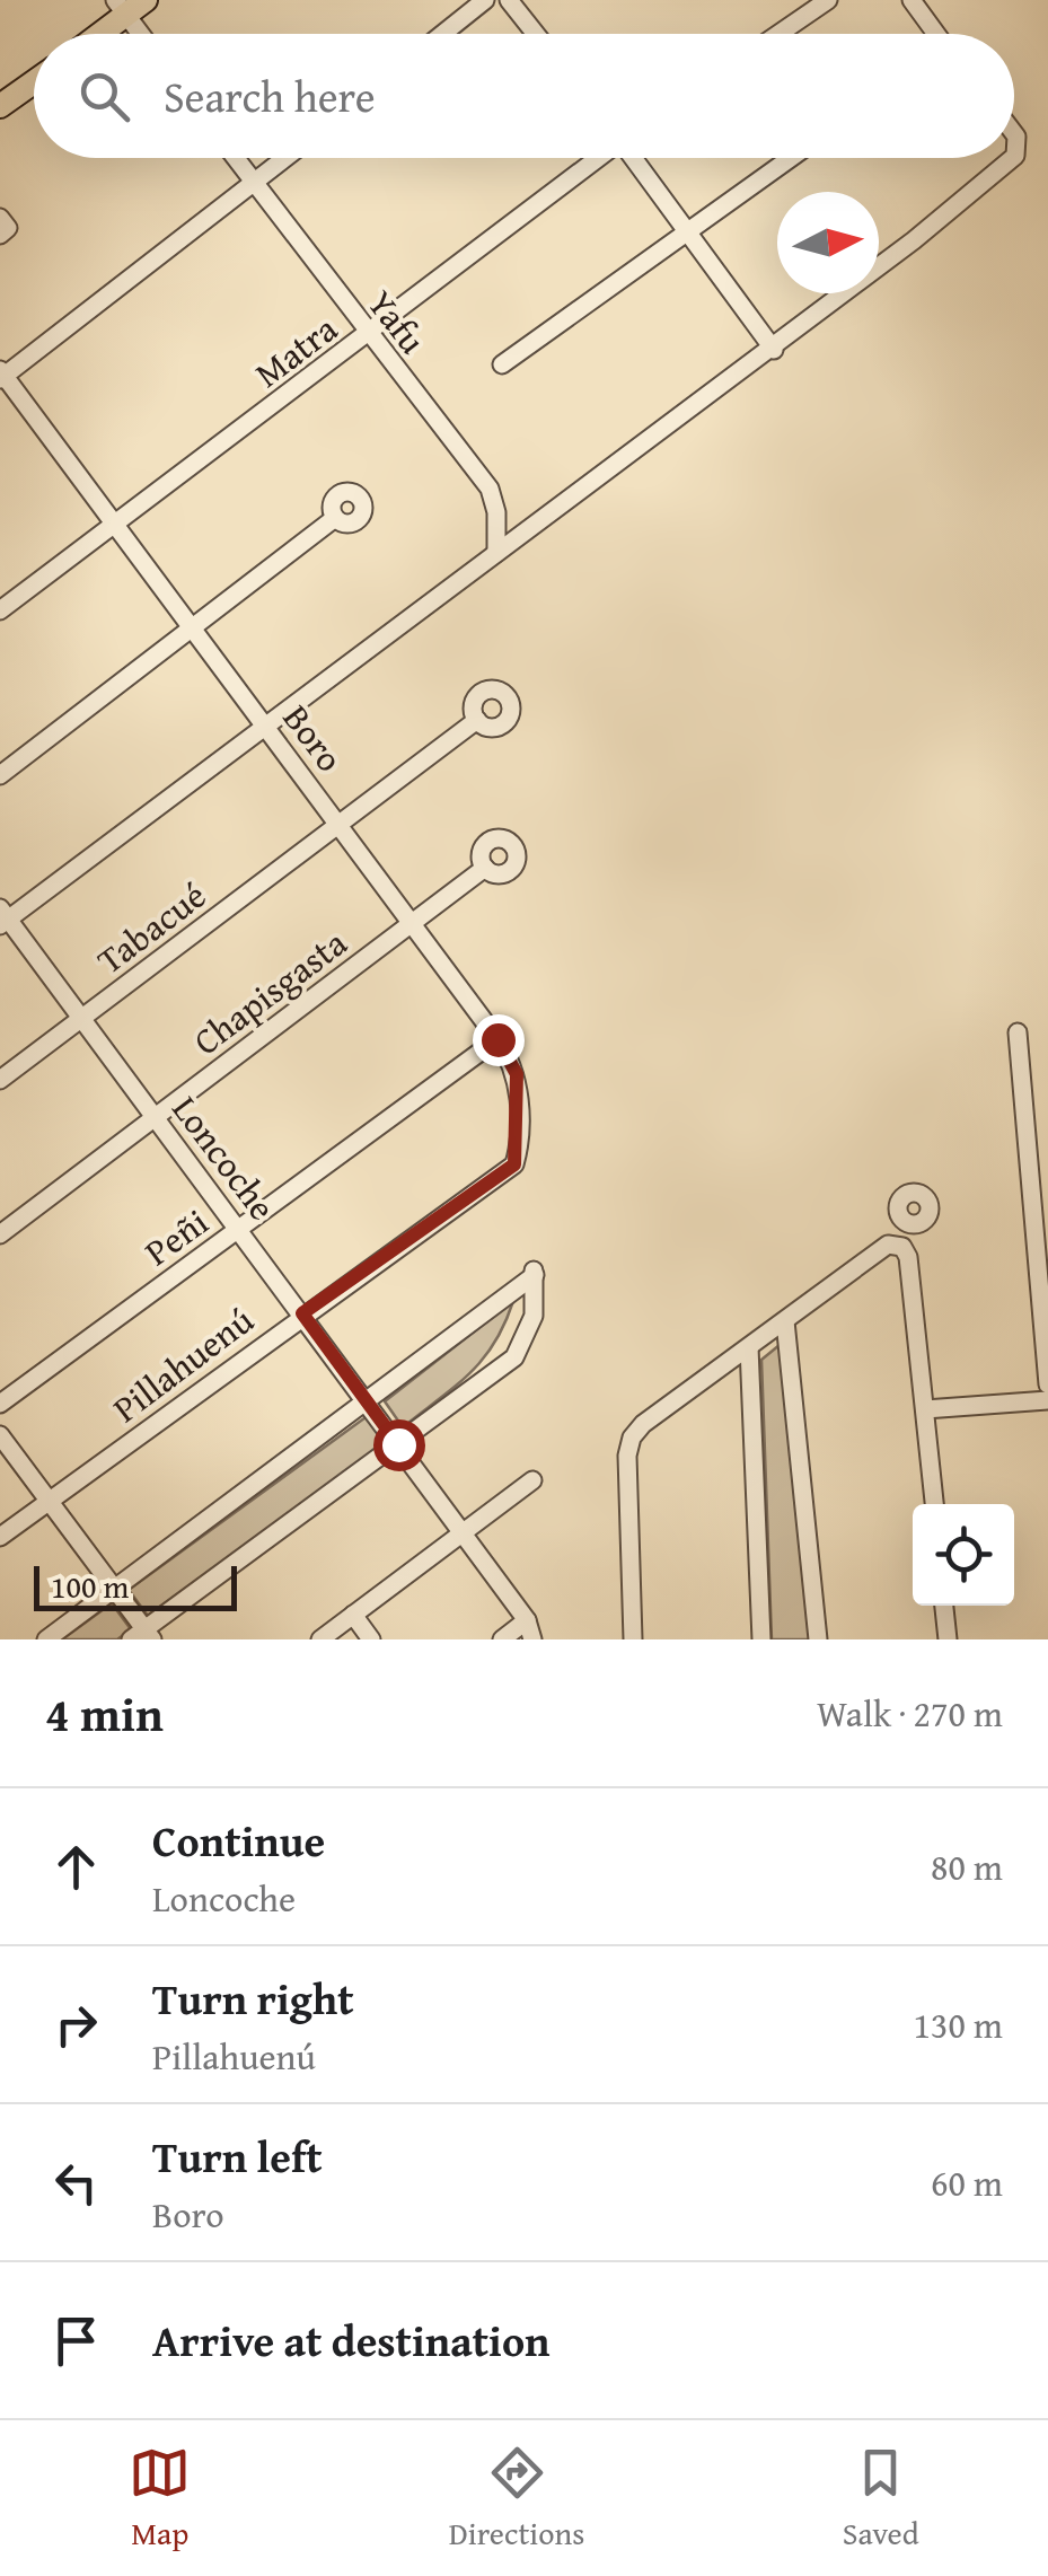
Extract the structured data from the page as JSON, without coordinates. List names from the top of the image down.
{
  "streets": {
    "street": [
      "Yafu",
      "Matra",
      "Boro",
      "Tabacué",
      "Chapisgasta",
      "Loncoche",
      "Peñi",
      "Pillahuenú"
    ]
  },
  "crossings": [
    ["Yafu", "Matra"],
    ["Matra", "Boro"],
    ["Boro", "Tabacué"],
    ["Boro", "Chapisgasta"],
    ["Boro", "Peñi"],
    ["Boro", "Pillahuenú"],
    ["Tabacué", "Loncoche"],
    ["Chapisgasta", "Loncoche"],
    ["Loncoche", "Peñi"],
    ["Loncoche", "Pillahuenú"]
  ],
  "scale_bar": "100 m",
  "north": "right",
  "page": {
    "search": "Search here",
    "scale": "100 m",
    "heading": ["4 min", "Walk · 270 m"],
    "list": [
      ["Continue", "Loncoche", "80 m"],
      ["Turn right", "Pillahuenú", "130 m"],
      ["Turn left", "Boro", "60 m"],
      "Arrive at destination"
    ],
    "nav": ["Map", "Directions", "Saved"]
  }
}
